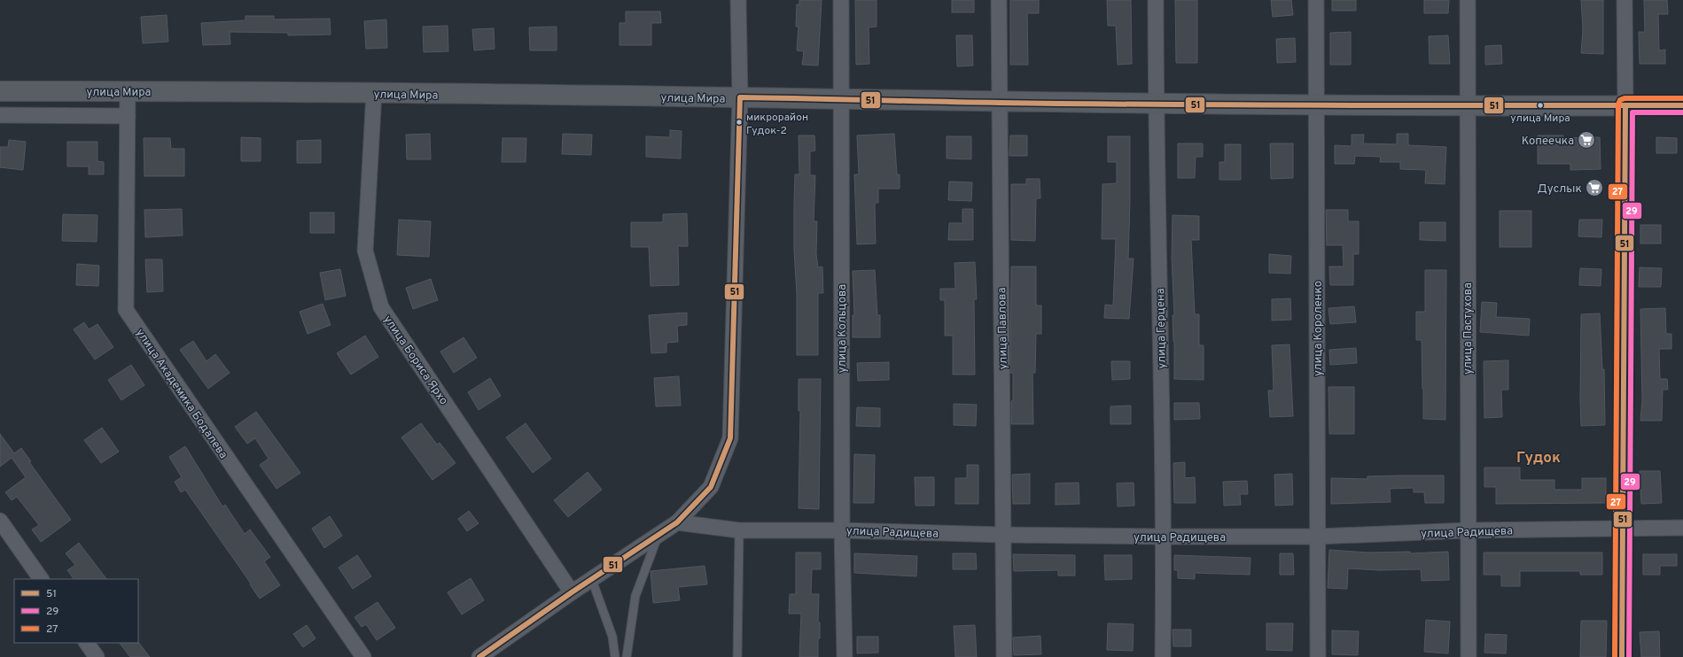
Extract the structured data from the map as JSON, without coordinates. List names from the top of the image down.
{
  "streets": {
    "main road": ["улица Мира"],
    "street": [
      "улица Кольцова",
      "улица Павлова",
      "улица Герцена",
      "улица Короленко",
      "улица Пастухова",
      "улица Бориса Ярхо",
      "улица Академика Бодалева",
      "улица Радищева"
    ]
  },
  "crossings": [
    ["улица Мира", "улица Кольцова"],
    ["улица Мира", "улица Павлова"],
    ["улица Мира", "улица Герцена"],
    ["улица Мира", "улица Короленко"],
    ["улица Мира", "улица Пастухова"],
    ["улица Мира", "улица Бориса Ярхо"],
    ["улица Мира", "улица Академика Бодалева"],
    ["улица Кольцова", "улица Радищева"],
    ["улица Павлова", "улица Радищева"],
    ["улица Герцена", "улица Радищева"],
    ["улица Короленко", "улица Радищева"],
    ["улица Пастухова", "улица Радищева"]
  ],
  "districts": ["Гудок"],
  "places": {
    "other": ["улица Мира", "микрорайон Гудок-2"],
    "supermarket": ["Копеечка", "Дуслык"]
  },
  "lines": ["transit line 51", "transit line 27", "transit line 29"],
  "legend": ["51", "29", "27"]
}
